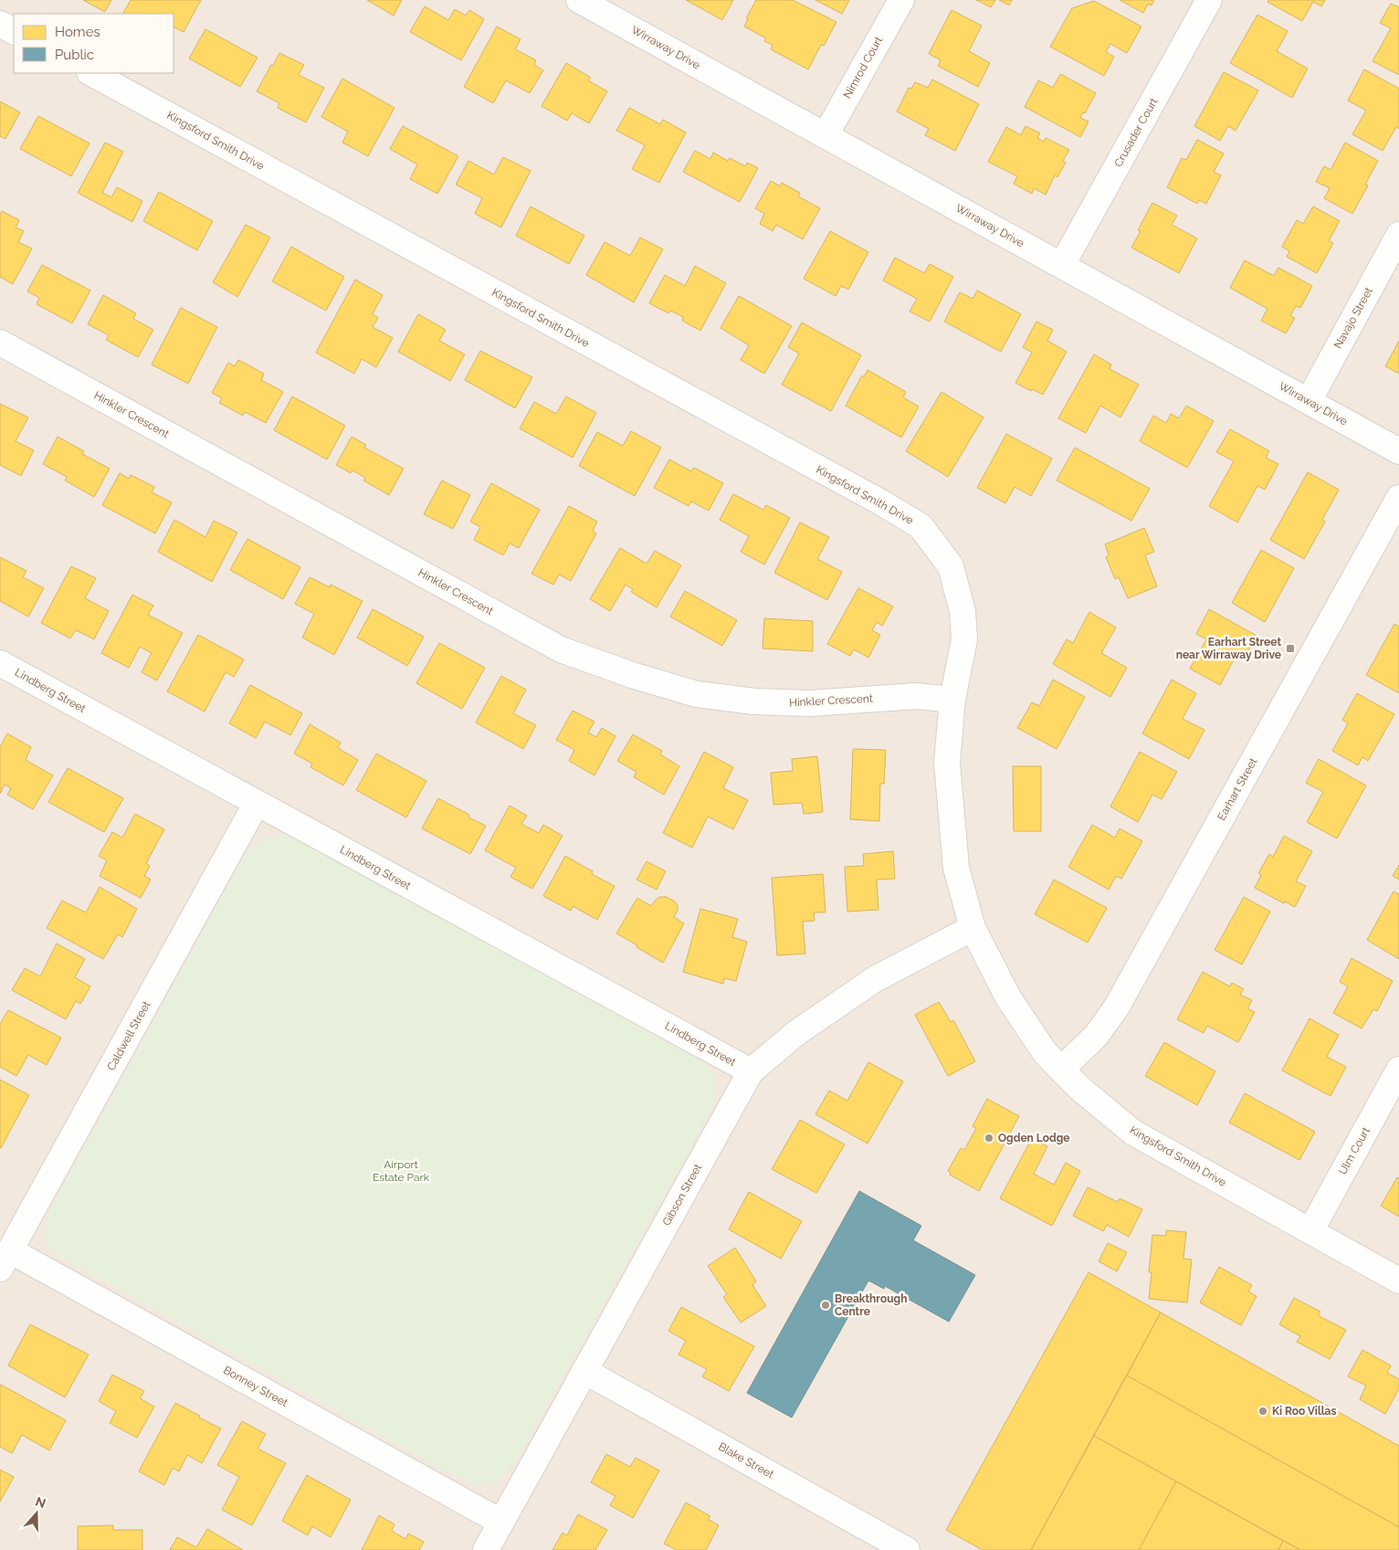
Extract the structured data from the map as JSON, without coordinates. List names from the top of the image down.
{
  "streets": {
    "street": [
      "Wirraway Drive",
      "Nimrod Court",
      "Crusader Court",
      "Kingsford Smith Drive",
      "Navajo Street",
      "Hinkler Crescent",
      "Lindberg Street",
      "Earhart Street",
      "Caldwell Street",
      "Ulm Court",
      "Gibson Street",
      "Bonney Street",
      "Blake Street"
    ]
  },
  "crossings": [
    ["Wirraway Drive", "Nimrod Court"],
    ["Wirraway Drive", "Crusader Court"],
    ["Wirraway Drive", "Navajo Street"],
    ["Kingsford Smith Drive", "Hinkler Crescent"],
    ["Kingsford Smith Drive", "Earhart Street"],
    ["Kingsford Smith Drive", "Ulm Court"],
    ["Kingsford Smith Drive", "Gibson Street"],
    ["Lindberg Street", "Caldwell Street"],
    ["Lindberg Street", "Gibson Street"],
    ["Caldwell Street", "Bonney Street"],
    ["Gibson Street", "Bonney Street"],
    ["Gibson Street", "Blake Street"]
  ],
  "parks": ["Airport Estate Park"],
  "places": {
    "transit": ["Earhart Street near Wirraway Drive"],
    "other": ["Ogden Lodge", "Breakthrough Centre", "Ki Roo Villas"]
  },
  "legend": ["Homes", "Public"],
  "north": "top"
}
